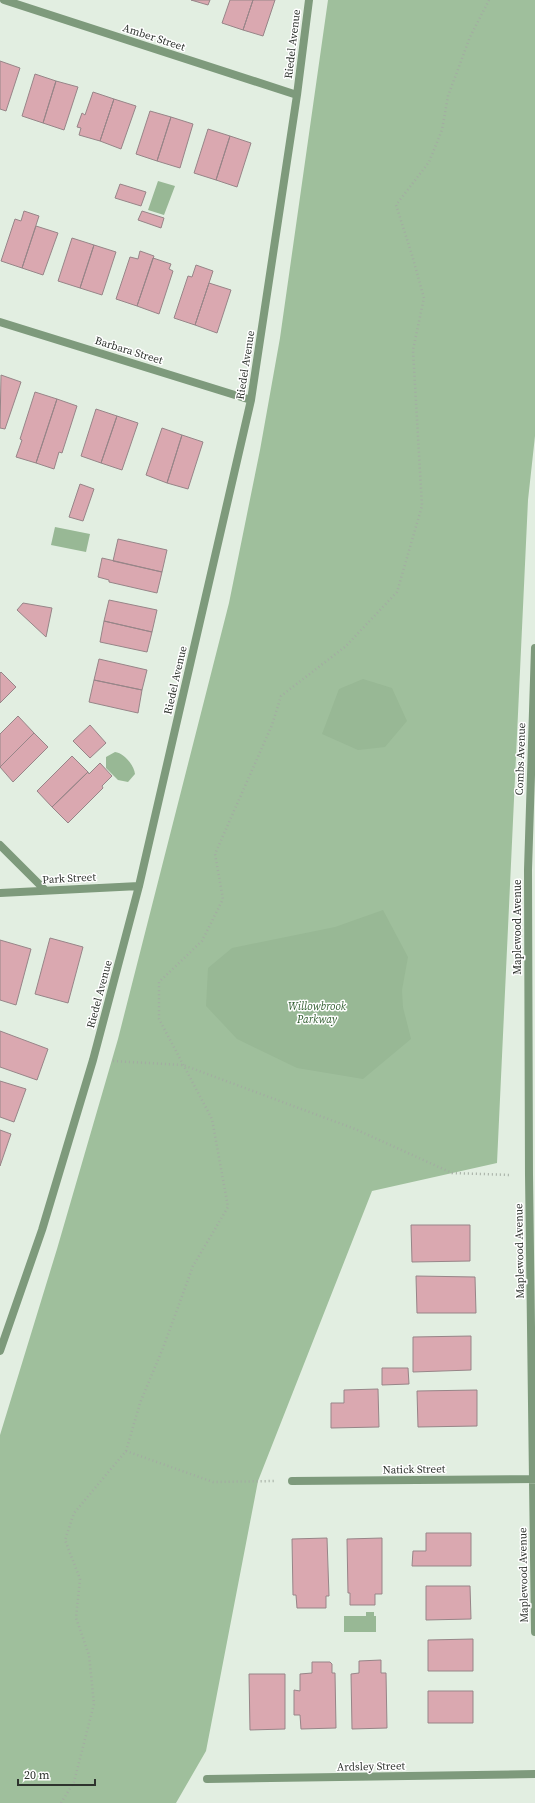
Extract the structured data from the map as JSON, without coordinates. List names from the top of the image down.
{
  "streets": {
    "street": [
      "Amber Street",
      "Riedel Avenue",
      "Barbara Street",
      "Combs Avenue",
      "Park Street",
      "Maplewood Avenue",
      "Natick Street",
      "Ardsley Street"
    ]
  },
  "crossings": [
    ["Amber Street", "Riedel Avenue"],
    ["Riedel Avenue", "Barbara Street"],
    ["Riedel Avenue", "Park Street"],
    ["Combs Avenue", "Maplewood Avenue"],
    ["Maplewood Avenue", "Natick Street"]
  ],
  "parks": ["Willowbrook Parkway"],
  "scale_bar": "20 m"
}
